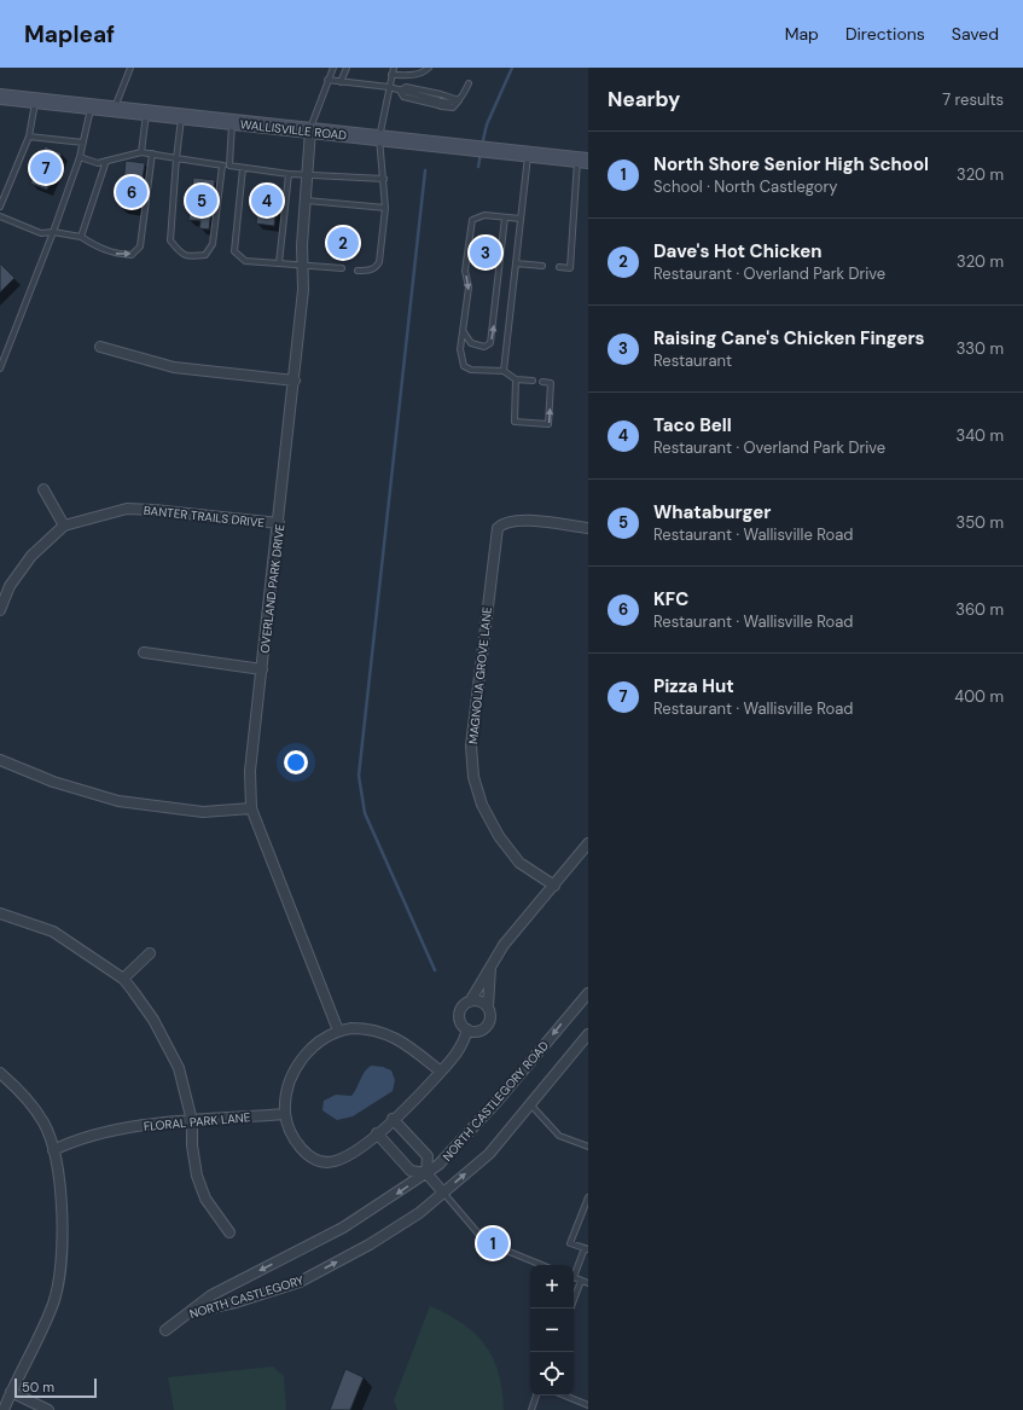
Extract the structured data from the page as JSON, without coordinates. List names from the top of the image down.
{
  "streets": {
    "main road": ["WALLISVILLE ROAD"],
    "street": [
      "BANTER TRAILS DRIVE",
      "OVERLAND PARK DRIVE",
      "MAGNOLIA GROVE LANE",
      "NORTH CASTLEGORY ROAD",
      "FLORAL PARK LANE",
      "NORTH CASTLEGORY"
    ]
  },
  "crossings": [
    ["WALLISVILLE ROAD", "OVERLAND PARK DRIVE"],
    ["BANTER TRAILS DRIVE", "OVERLAND PARK DRIVE"],
    ["OVERLAND PARK DRIVE", "FLORAL PARK LANE"],
    ["NORTH CASTLEGORY ROAD", "NORTH CASTLEGORY"]
  ],
  "one_way": ["NORTH CASTLEGORY"],
  "scale_bar": "50 m",
  "page": {
    "header": "Mapleaf",
    "nav": ["Map", "Directions", "Saved"],
    "heading": ["Nearby", "7 results"],
    "list": [
      {
        "mark": "1",
        "name": "North Shore Senior High School",
        "note": "School · North Castlegory",
        "value": "320 m"
      },
      {
        "mark": "2",
        "name": "Dave's Hot Chicken",
        "note": "Restaurant · Overland Park Drive",
        "value": "320 m"
      },
      {
        "mark": "3",
        "name": "Raising Cane's Chicken Fingers",
        "note": "Restaurant",
        "value": "330 m"
      },
      {
        "mark": "4",
        "name": "Taco Bell",
        "note": "Restaurant · Overland Park Drive",
        "value": "340 m"
      },
      {
        "mark": "5",
        "name": "Whataburger",
        "note": "Restaurant · Wallisville Road",
        "value": "350 m"
      },
      {
        "mark": "6",
        "name": "KFC",
        "note": "Restaurant · Wallisville Road",
        "value": "360 m"
      },
      {
        "mark": "7",
        "name": "Pizza Hut",
        "note": "Restaurant · Wallisville Road",
        "value": "400 m"
      }
    ],
    "pins": [
      "7",
      "6",
      "4",
      "5",
      "2",
      "3",
      "1"
    ],
    "map_buttons": ["+", "−"],
    "scale": "50 m"
  }
}
